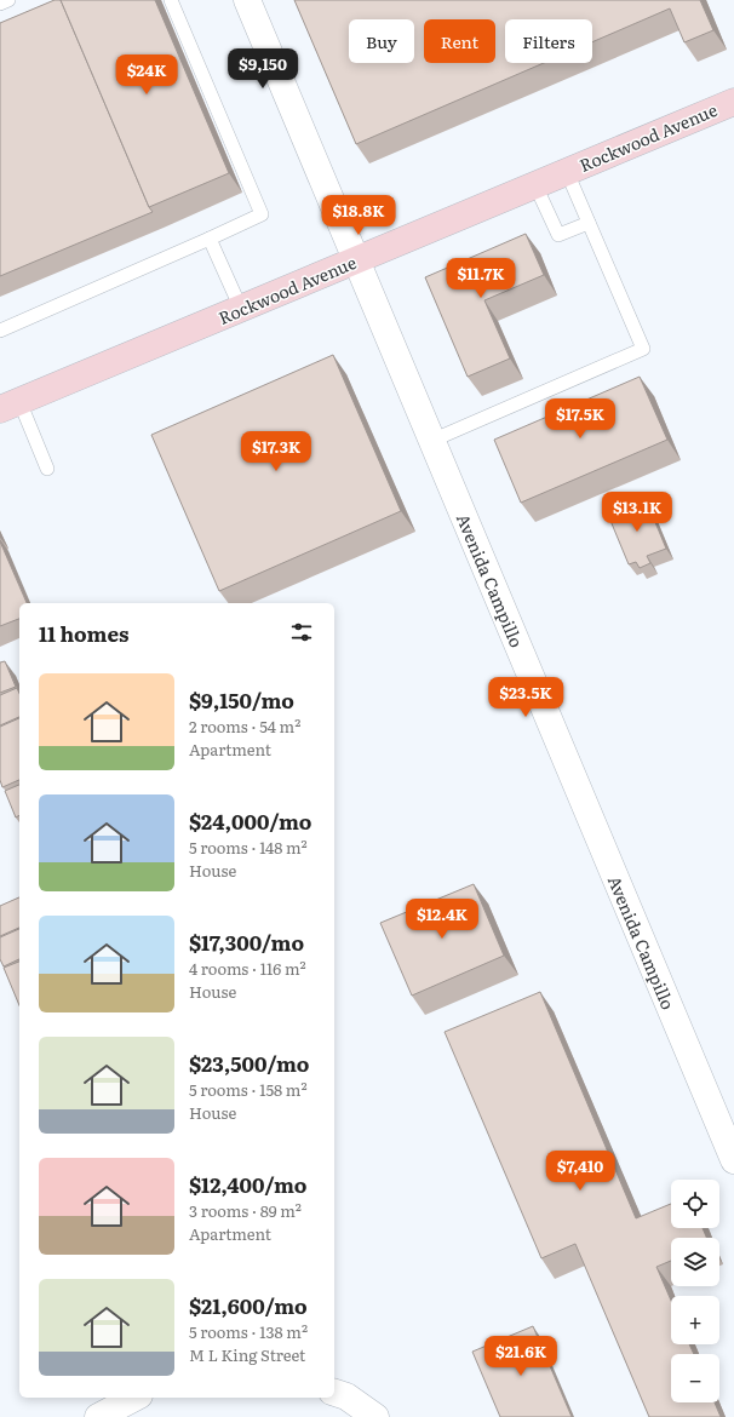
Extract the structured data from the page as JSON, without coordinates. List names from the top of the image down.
{
  "streets": {
    "street": ["Rockwood Avenue", "Avenida Campillo"]
  },
  "crossings": [
    ["Rockwood Avenue", "Avenida Campillo"]
  ],
  "page": {
    "chip": ["Buy", "Rent", "Filters"],
    "price": [
      "$9,150",
      "$24K",
      "$18.8K",
      "$11.7K",
      "$17.5K",
      "$17.3K",
      "$13.1K",
      "$23.5K",
      "$12.4K",
      "$7,410",
      "$21.6K"
    ],
    "heading": "11 homes",
    "list": [
      {
        "name": "$9,150/mo",
        "note": "2 rooms · 54 m² · Apartment"
      },
      {
        "name": "$24,000/mo",
        "note": "5 rooms · 148 m² · House"
      },
      {
        "name": "$17,300/mo",
        "note": "4 rooms · 116 m² · House"
      },
      {
        "name": "$23,500/mo",
        "note": "5 rooms · 158 m² · House"
      },
      {
        "name": "$12,400/mo",
        "note": "3 rooms · 89 m² · Apartment"
      },
      {
        "name": "$21,600/mo",
        "note": "5 rooms · 138 m² · M L King Street"
      }
    ],
    "map_buttons": ["+", "−"]
  }
}
